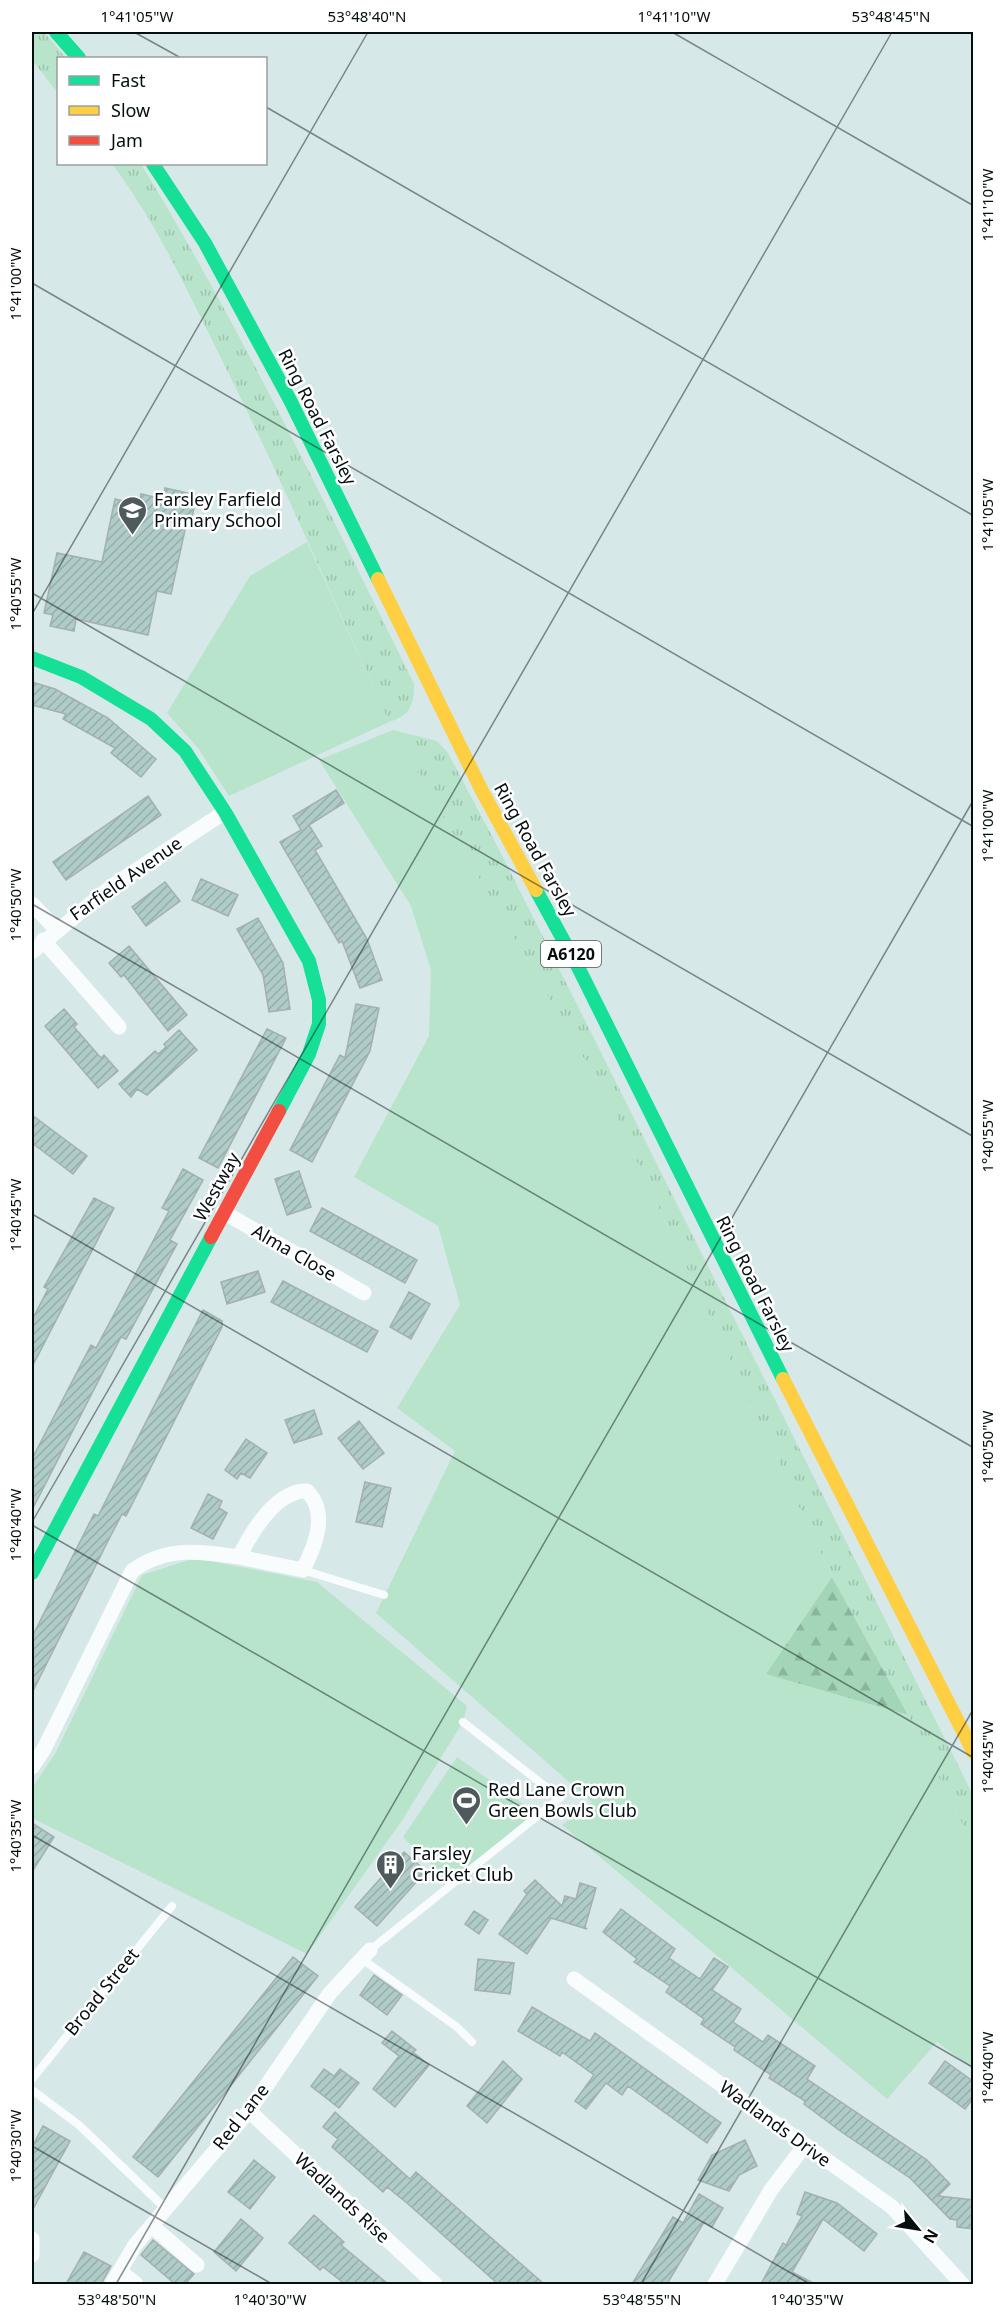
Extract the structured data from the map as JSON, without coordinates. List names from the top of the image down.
{
  "streets": {
    "main road": ["Ring Road Farsley", "A6120", "Westway"],
    "street": [
      "Farfield Avenue",
      "Alma Close",
      "Red Lane",
      "Wadlands Drive",
      "Wadlands Rise"
    ],
    "lane": ["Broad Street"]
  },
  "crossings": [
    ["Farfield Avenue", "Westway"],
    ["Westway", "Alma Close"],
    ["Red Lane", "Wadlands Rise"]
  ],
  "places": {
    "school or university": ["Farsley Farfield Primary School"],
    "sports": ["Red Lane Crown Green Bowls Club"],
    "building": ["Farsley Cricket Club"]
  },
  "legend": ["Fast", "Slow", "Jam"],
  "north": "bottom right",
  "coordinates": [
    "1°41'05\"W",
    "53°48'40\"N",
    "1°41'10\"W",
    "53°48'45\"N",
    "1°41'00\"W",
    "1°40'55\"W",
    "1°40'50\"W",
    "1°40'45\"W",
    "1°40'40\"W",
    "1°40'35\"W",
    "1°40'30\"W",
    "53°48'50\"N",
    "53°48'55\"N"
  ]
}
